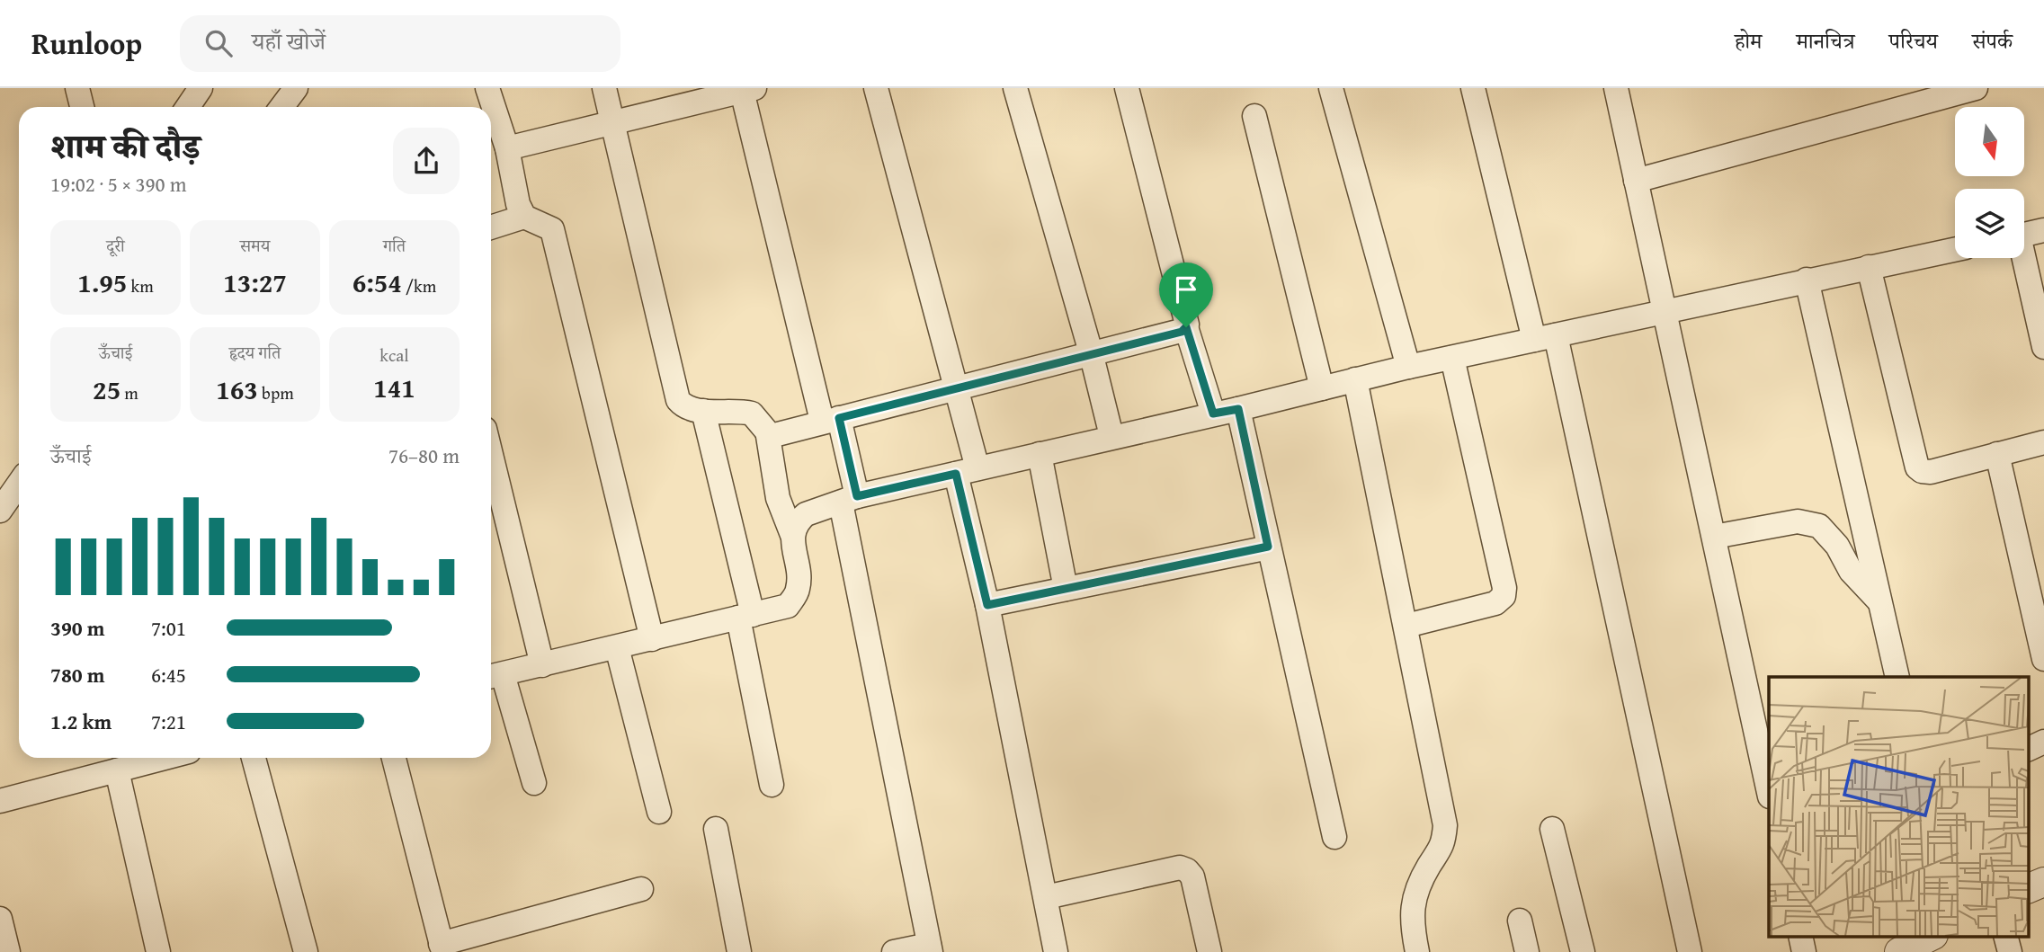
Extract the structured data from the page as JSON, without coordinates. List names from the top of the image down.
{
  "north": "bottom",
  "page": {
    "header": "Runloop",
    "search": "यहाँ खोजें",
    "nav": [
      "होम",
      "मानचित्र",
      "परिचय",
      "संपर्क"
    ],
    "heading": ["शाम की दौड़", "19:02 · 5 × 390 m"],
    "stats": [
      ["दूरी", "1.95 km"],
      ["समय", "13:27"],
      ["गति", "6:54 /km"],
      ["ऊँचाई", "25 m"],
      ["हृदय गति", "163 bpm"],
      ["kcal", "141"]
    ],
    "chart": ["ऊँचाई", "76–80 m"],
    "list": [
      {
        "name": "390 m",
        "note": "7:01"
      },
      {
        "name": "780 m",
        "note": "6:45"
      },
      {
        "name": "1.2 km",
        "note": "7:21"
      }
    ]
  }
}
